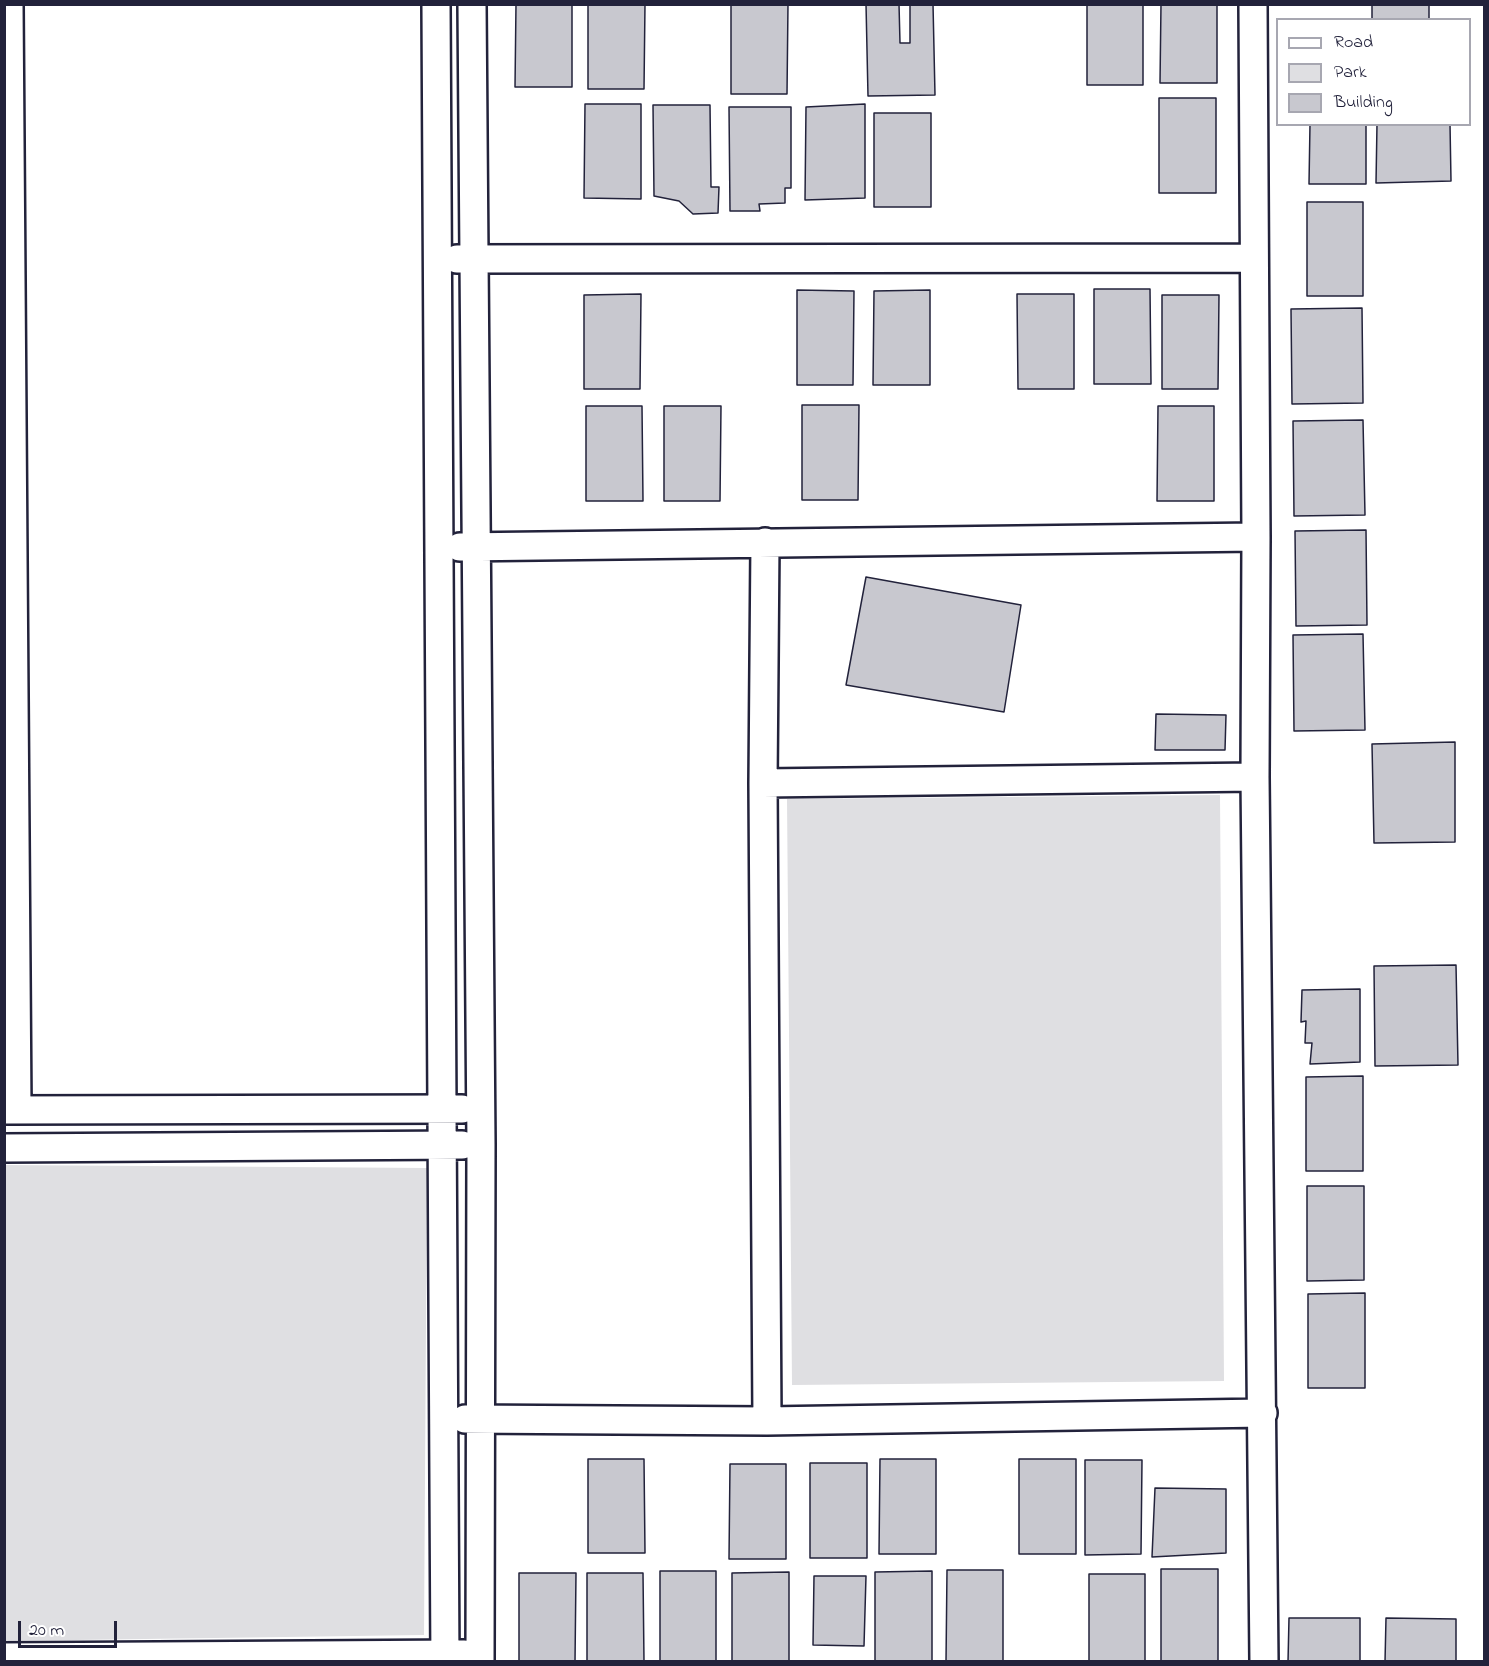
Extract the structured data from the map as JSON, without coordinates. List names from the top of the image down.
{
  "legend": ["Road", "Park", "Building"],
  "scale_bar": "20 m"
}
